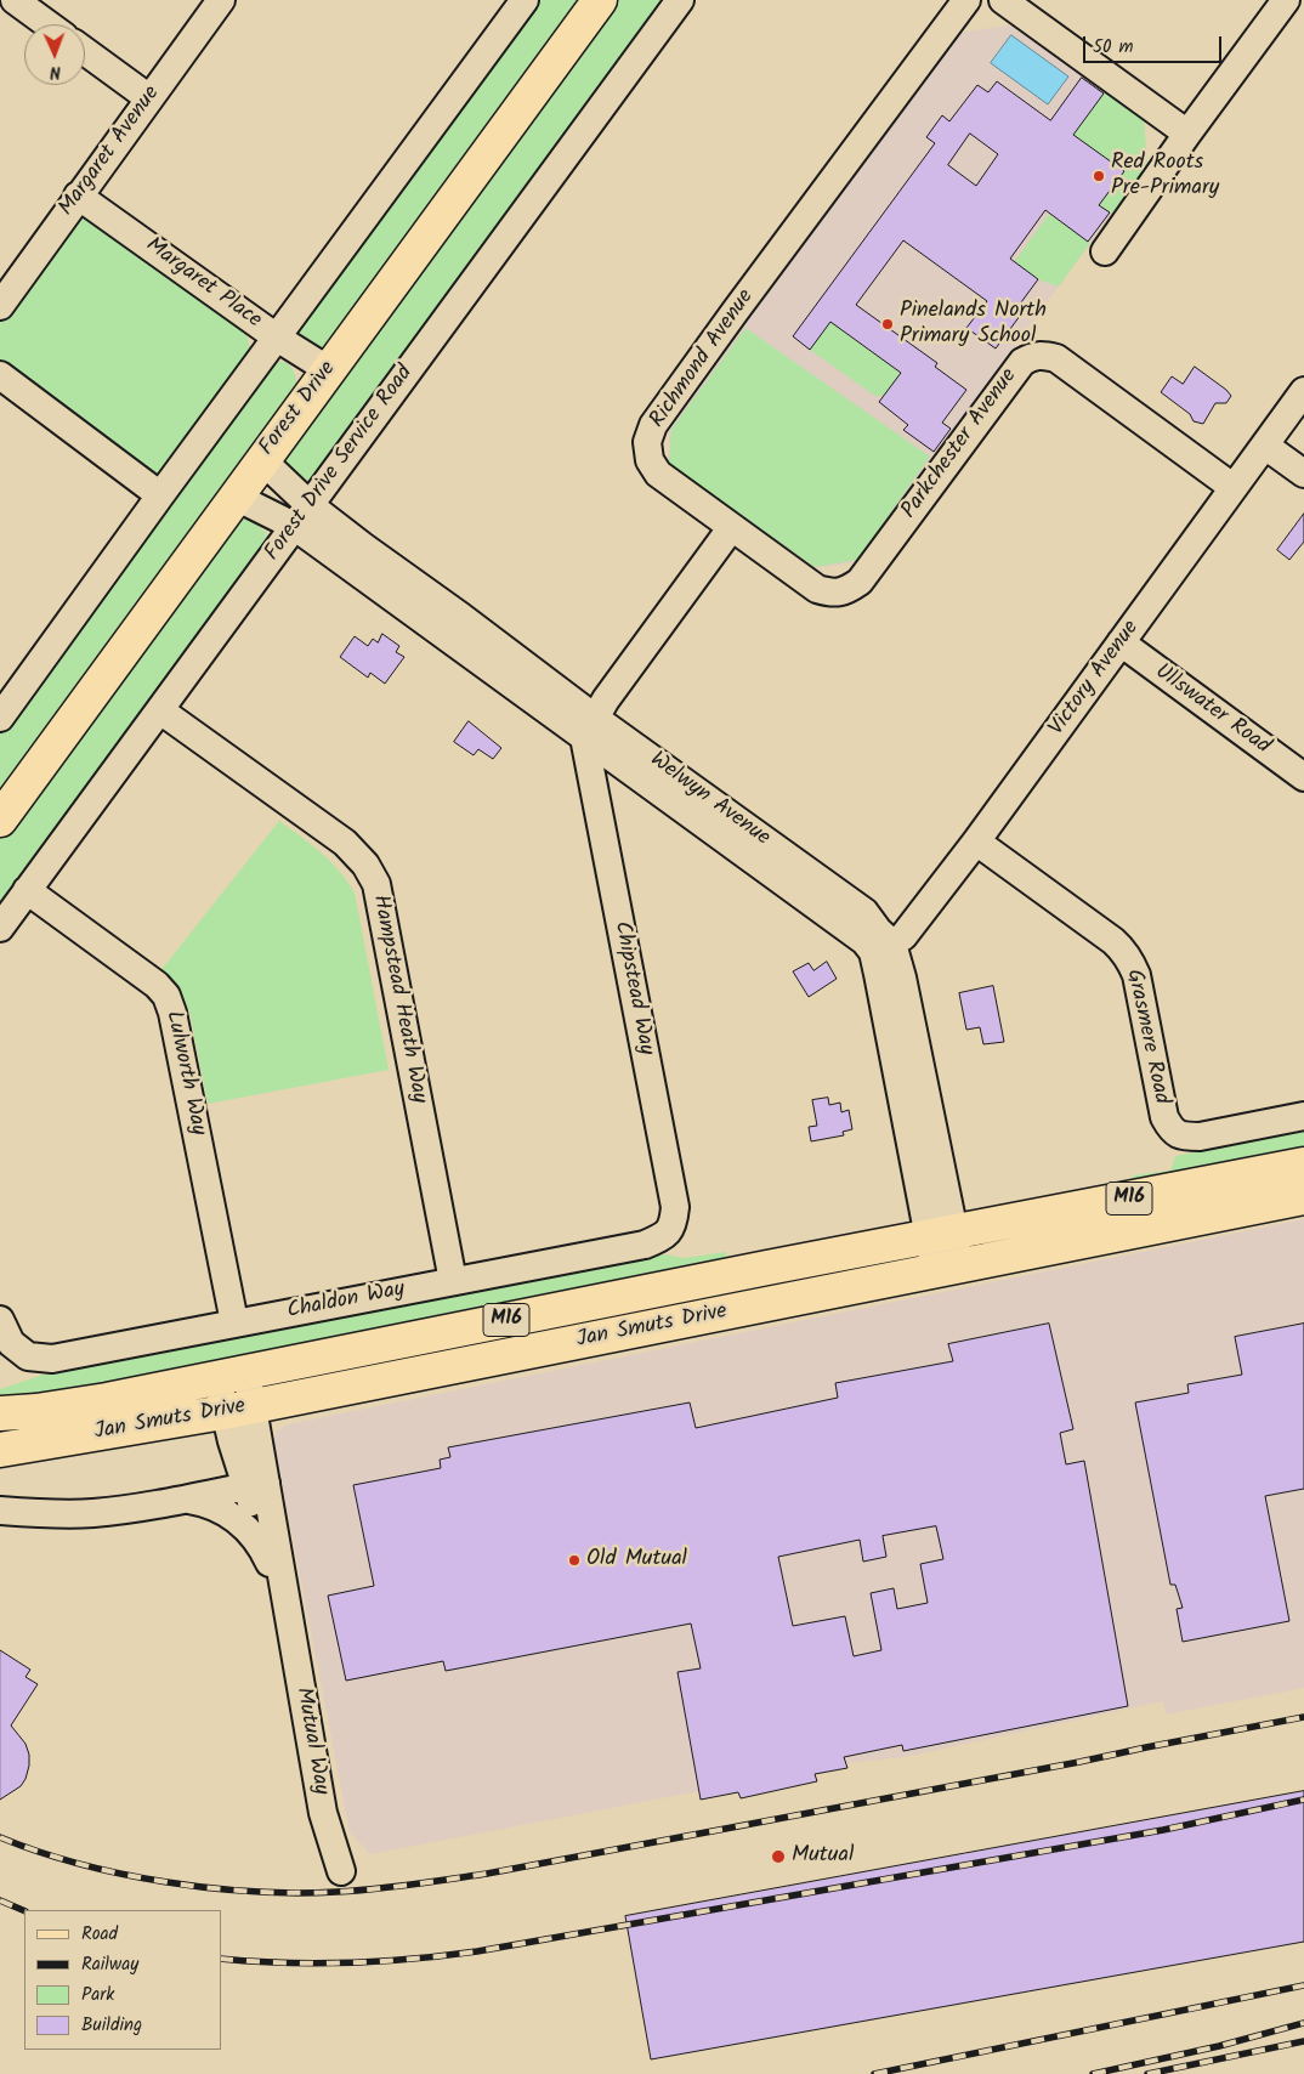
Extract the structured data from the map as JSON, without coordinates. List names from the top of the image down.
{
  "streets": {
    "main road": ["Forest Drive", "M16", "Jan Smuts Drive"],
    "street": [
      "Margaret Avenue",
      "Margaret Place",
      "Richmond Avenue",
      "Parkchester Avenue",
      "Forest Drive Service Road",
      "Victory Avenue",
      "Ullswater Road",
      "Welwyn Avenue",
      "Chipstead Way",
      "Hampstead Heath Way",
      "Grasmere Road",
      "Lulworth Way",
      "Chaldon Way",
      "Mutual Way"
    ]
  },
  "crossings": [
    ["Margaret Avenue", "Margaret Place"],
    ["Margaret Place", "Forest Drive"],
    ["Richmond Avenue", "Parkchester Avenue"],
    ["Forest Drive", "Welwyn Avenue"],
    ["Parkchester Avenue", "Victory Avenue"],
    ["Forest Drive Service Road", "Welwyn Avenue"],
    ["Forest Drive Service Road", "Hampstead Heath Way"],
    ["Forest Drive Service Road", "Lulworth Way"],
    ["Victory Avenue", "Ullswater Road"],
    ["Victory Avenue", "Welwyn Avenue"],
    ["Victory Avenue", "Grasmere Road"],
    ["Welwyn Avenue", "Chipstead Way"],
    ["Welwyn Avenue", "Jan Smuts Drive"],
    ["Chipstead Way", "Chaldon Way"],
    ["Hampstead Heath Way", "Chaldon Way"],
    ["Lulworth Way", "Chaldon Way"],
    ["Jan Smuts Drive", "Mutual Way"]
  ],
  "places": [
    "Red Roots Pre-Primary",
    "Pinelands North Primary School",
    "Old Mutual",
    "Mutual"
  ],
  "legend": [
    "Road",
    "Railway",
    "Park",
    "Building"
  ],
  "scale_bar": "50 m",
  "north": "bottom"
}
